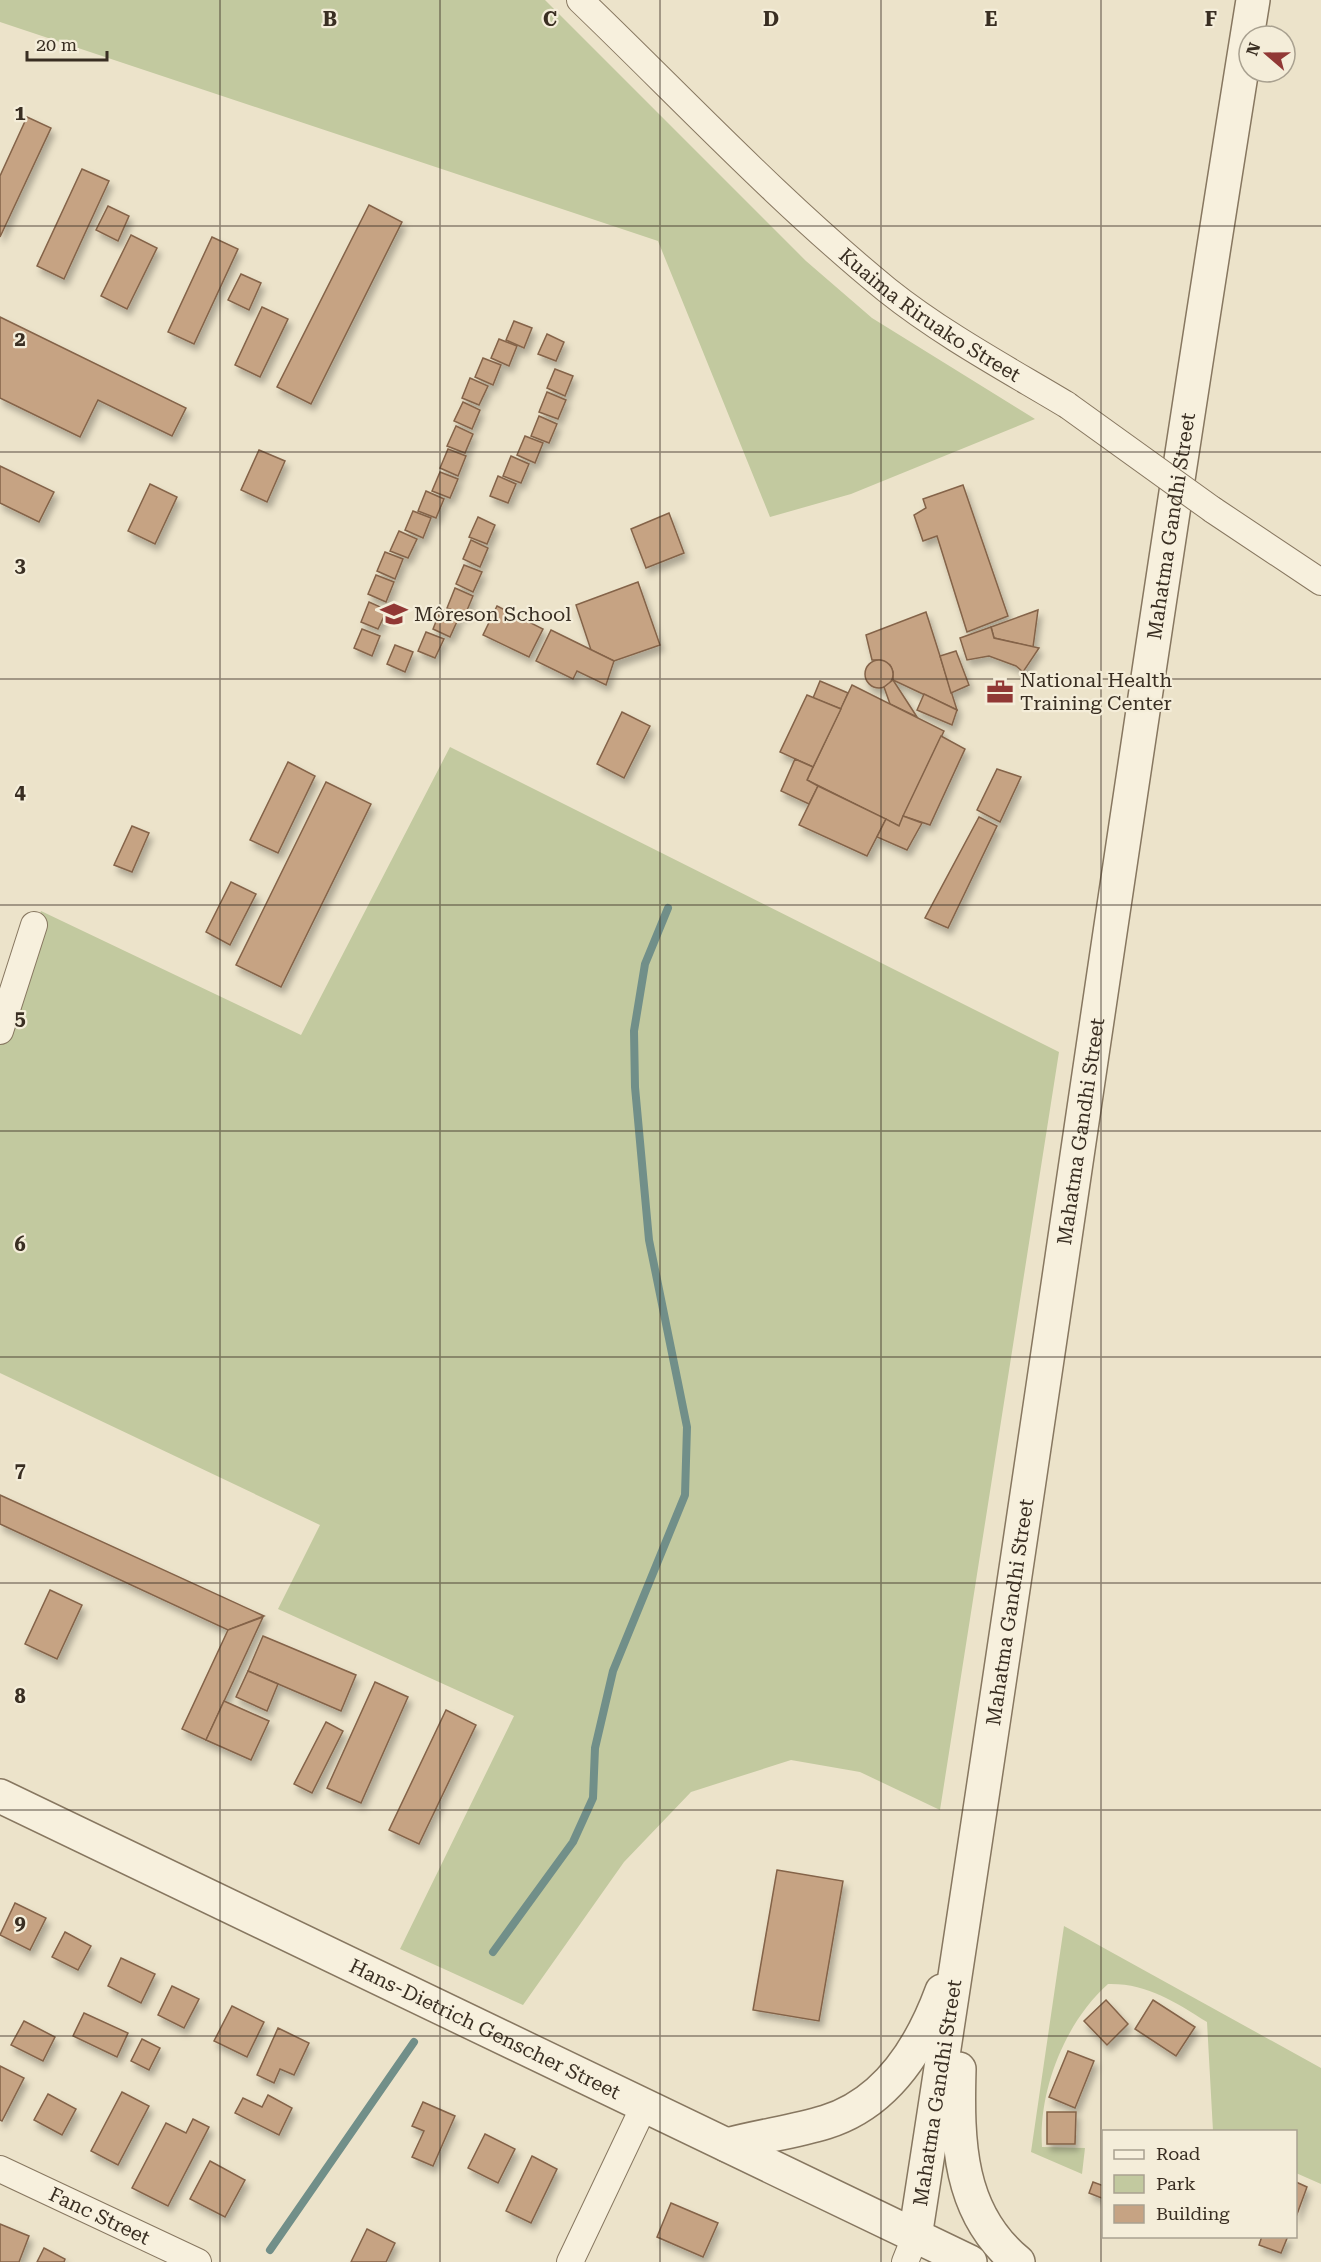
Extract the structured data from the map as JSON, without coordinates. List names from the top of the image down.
{
  "streets": {
    "street": [
      "Kuaima Riruako Street",
      "Mahatma Gandhi Street",
      "Hans-Dietrich Genscher Street",
      "Fanc Street"
    ]
  },
  "crossings": [
    ["Mahatma Gandhi Street", "Hans-Dietrich Genscher Street"]
  ],
  "places": {
    "school or university": ["Môreson School"],
    "office": ["National Health Training Center"]
  },
  "legend": ["Road", "Park", "Building"],
  "scale_bar": "20 m",
  "north": "left",
  "grid": {
    "columns": [
      "B",
      "C",
      "D",
      "E",
      "F"
    ],
    "rows": [
      "1",
      "2",
      "3",
      "4",
      "5",
      "6",
      "7",
      "8",
      "9"
    ]
  }
}
